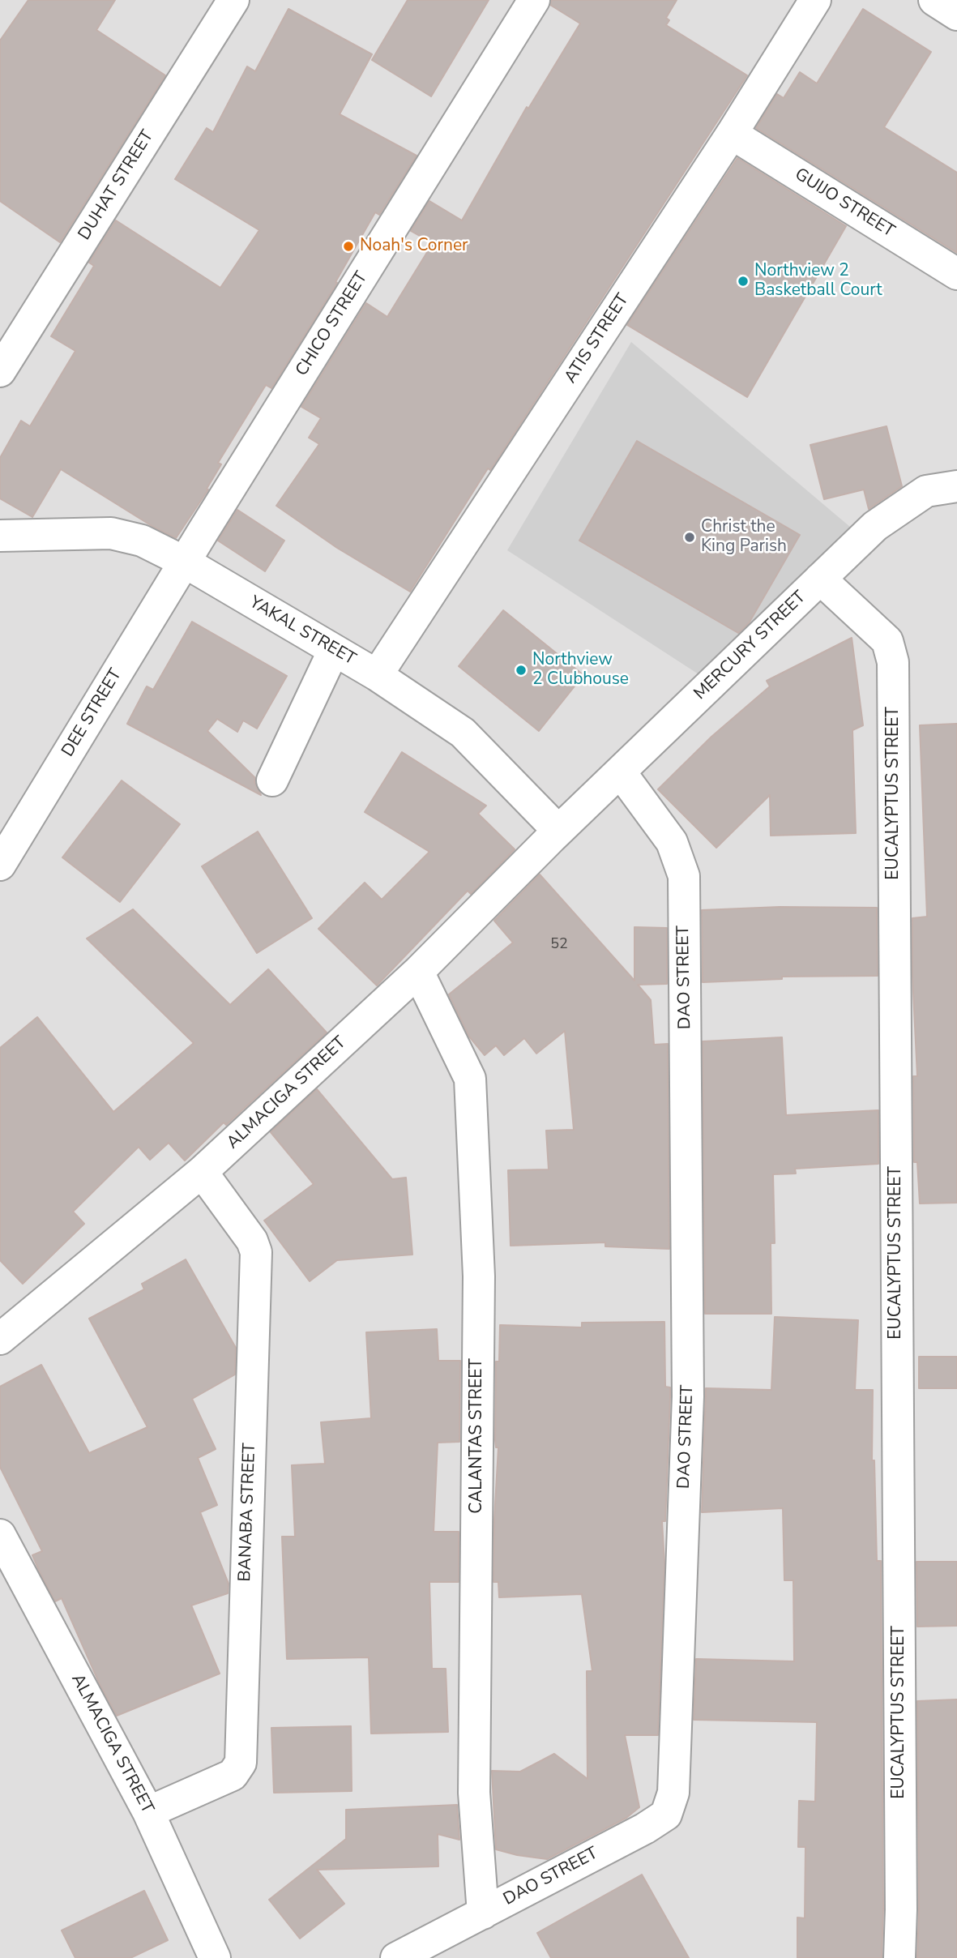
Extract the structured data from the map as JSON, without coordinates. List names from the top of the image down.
{
  "streets": {
    "street": [
      "DUHAT STREET",
      "GUIJO STREET",
      "CHICO STREET",
      "ATIS STREET",
      "YAKAL STREET",
      "MERCURY STREET",
      "DEE STREET",
      "EUCALYPTUS STREET",
      "DAO STREET",
      "ALMACIGA STREET",
      "CALANTAS STREET",
      "BANABA STREET"
    ]
  },
  "crossings": [
    ["GUIJO STREET", "ATIS STREET"],
    ["CHICO STREET", "YAKAL STREET"],
    ["CHICO STREET", "DEE STREET"],
    ["ATIS STREET", "YAKAL STREET"],
    ["YAKAL STREET", "MERCURY STREET"],
    ["YAKAL STREET", "DEE STREET"],
    ["YAKAL STREET", "ALMACIGA STREET"],
    ["MERCURY STREET", "EUCALYPTUS STREET"],
    ["MERCURY STREET", "DAO STREET"],
    ["MERCURY STREET", "ALMACIGA STREET"],
    ["DAO STREET", "CALANTAS STREET"],
    ["ALMACIGA STREET", "CALANTAS STREET"],
    ["ALMACIGA STREET", "BANABA STREET"]
  ],
  "places": [
    "Noah's Corner",
    "Northview 2 Basketball Court",
    "Christ the King Parish",
    "Northview 2 Clubhouse"
  ],
  "house_numbers": ["52"]
}
